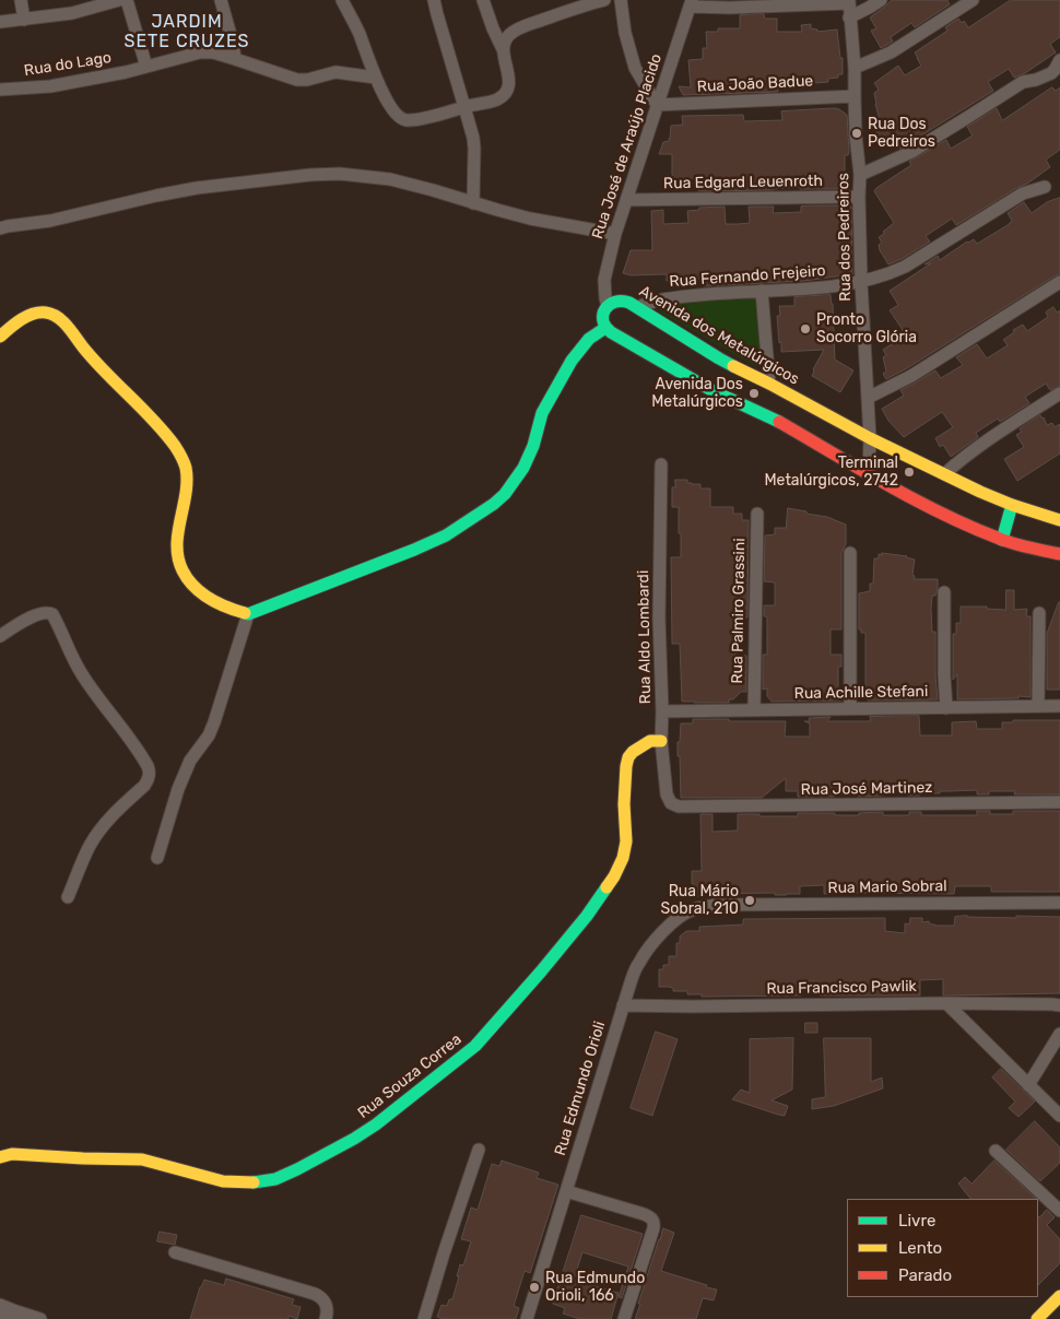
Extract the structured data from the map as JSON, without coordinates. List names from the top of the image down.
{
  "streets": {
    "street": [
      "Rua do Lago",
      "Rua João Badue",
      "Rua José de Araújo Placido",
      "Rua Edgard Leuenroth",
      "Rua dos Pedreiros",
      "Rua Fernando Frejeiro",
      "Avenida dos Metalúrgicos",
      "Rua Palmiro Grassini",
      "Rua Aldo Lombardi",
      "Rua Achille Stefani",
      "Rua José Martinez",
      "Rua Mario Sobral",
      "Rua Francisco Pawlik",
      "Rua Souza Correa",
      "Rua Edmundo Orioli"
    ]
  },
  "crossings": [
    ["Rua João Badue", "Rua José de Araújo Placido"],
    ["Rua João Badue", "Rua dos Pedreiros"],
    ["Rua José de Araújo Placido", "Rua Edgard Leuenroth"],
    ["Rua José de Araújo Placido", "Avenida dos Metalúrgicos"],
    ["Rua Edgard Leuenroth", "Rua dos Pedreiros"],
    ["Rua dos Pedreiros", "Rua Fernando Frejeiro"],
    ["Rua dos Pedreiros", "Avenida dos Metalúrgicos"],
    ["Rua Fernando Frejeiro", "Avenida dos Metalúrgicos"],
    ["Rua Palmiro Grassini", "Rua Achille Stefani"],
    ["Rua Aldo Lombardi", "Rua Achille Stefani"],
    ["Rua Aldo Lombardi", "Rua José Martinez"],
    ["Rua Aldo Lombardi", "Rua Souza Correa"],
    ["Rua Mario Sobral", "Rua Edmundo Orioli"],
    ["Rua Francisco Pawlik", "Rua Edmundo Orioli"]
  ],
  "districts": ["JARDIM SETE CRUZES"],
  "places": [
    "Rua Dos Pedreiros",
    "Pronto Socorro Glória",
    "Avenida Dos Metalúrgicos",
    "Terminal Metalúrgicos, 2742",
    "Rua Mário Sobral, 210",
    "Rua Edmundo Orioli, 166"
  ],
  "legend": ["Livre", "Lento", "Parado"]
}
